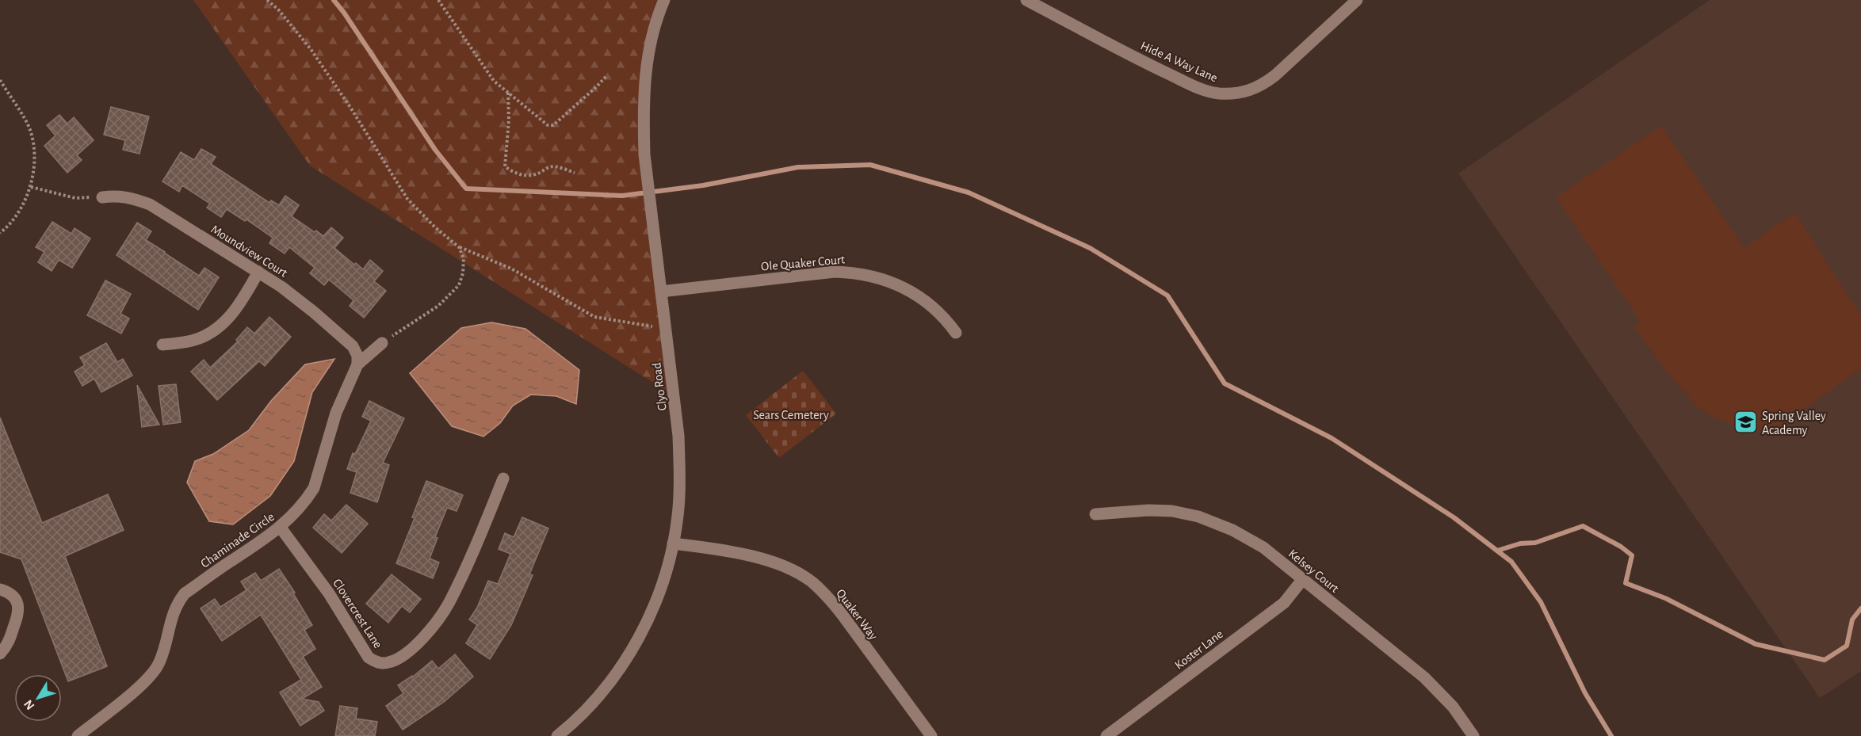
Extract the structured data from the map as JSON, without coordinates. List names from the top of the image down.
{
  "streets": {
    "street": [
      "Hide A Way Lane",
      "Moundview Court",
      "Ole Quaker Court",
      "Clyo Road",
      "Chaminade Circle",
      "Kelsey Court",
      "Clovercrest Lane",
      "Quaker Way",
      "Koster Lane"
    ]
  },
  "crossings": [
    ["Moundview Court", "Chaminade Circle"],
    ["Ole Quaker Court", "Clyo Road"],
    ["Clyo Road", "Quaker Way"],
    ["Chaminade Circle", "Clovercrest Lane"],
    ["Kelsey Court", "Koster Lane"]
  ],
  "parks": ["Sears Cemetery"],
  "places": {
    "school or university": ["Spring Valley Academy"]
  },
  "north": "bottom left"
}
